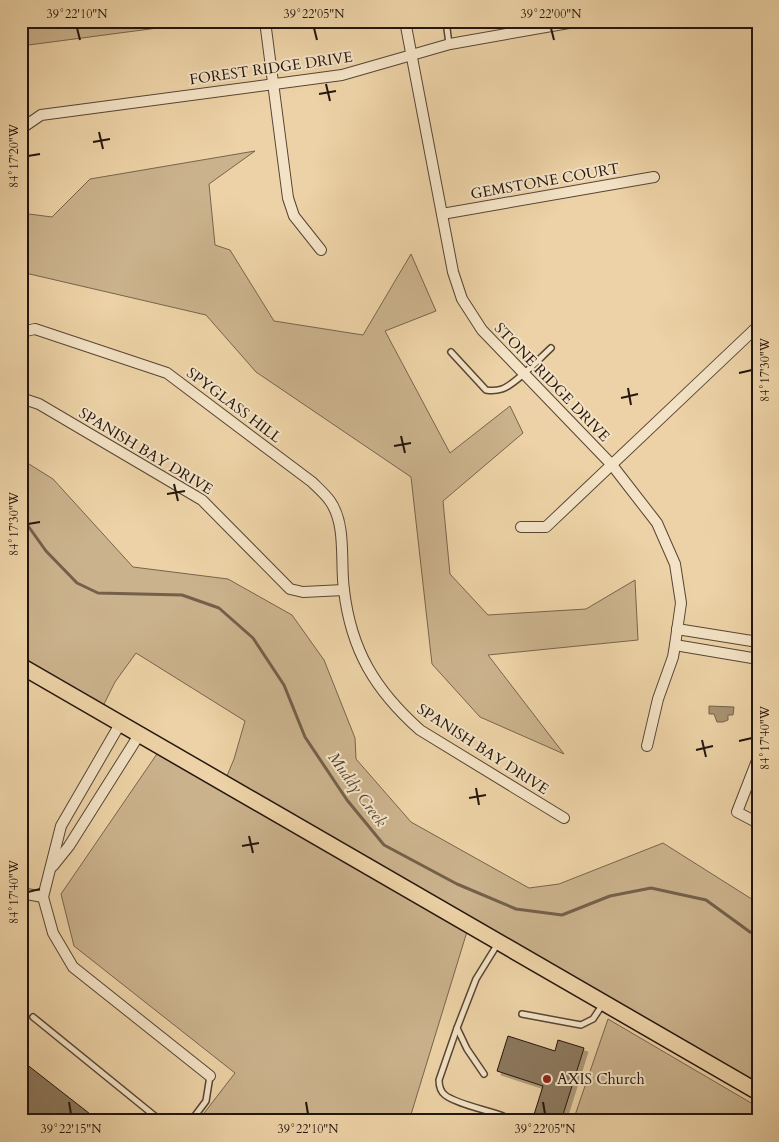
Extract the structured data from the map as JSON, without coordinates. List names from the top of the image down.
{
  "streets": {
    "street": [
      "FOREST RIDGE DRIVE",
      "GEMSTONE COURT",
      "STONE RIDGE DRIVE",
      "SPYGLASS HILL",
      "SPANISH BAY DRIVE"
    ]
  },
  "crossings": [
    ["FOREST RIDGE DRIVE", "STONE RIDGE DRIVE"],
    ["GEMSTONE COURT", "STONE RIDGE DRIVE"],
    ["SPYGLASS HILL", "SPANISH BAY DRIVE"]
  ],
  "water": ["Muddy Creek"],
  "places": ["AXIS Church"],
  "coordinates": [
    "39°22'10\"N",
    "39°22'05\"N",
    "39°22'00\"N",
    "84°17'20\"W",
    "84°17'30\"W",
    "84°17'40\"W",
    "39°22'15\"N"
  ]
}
